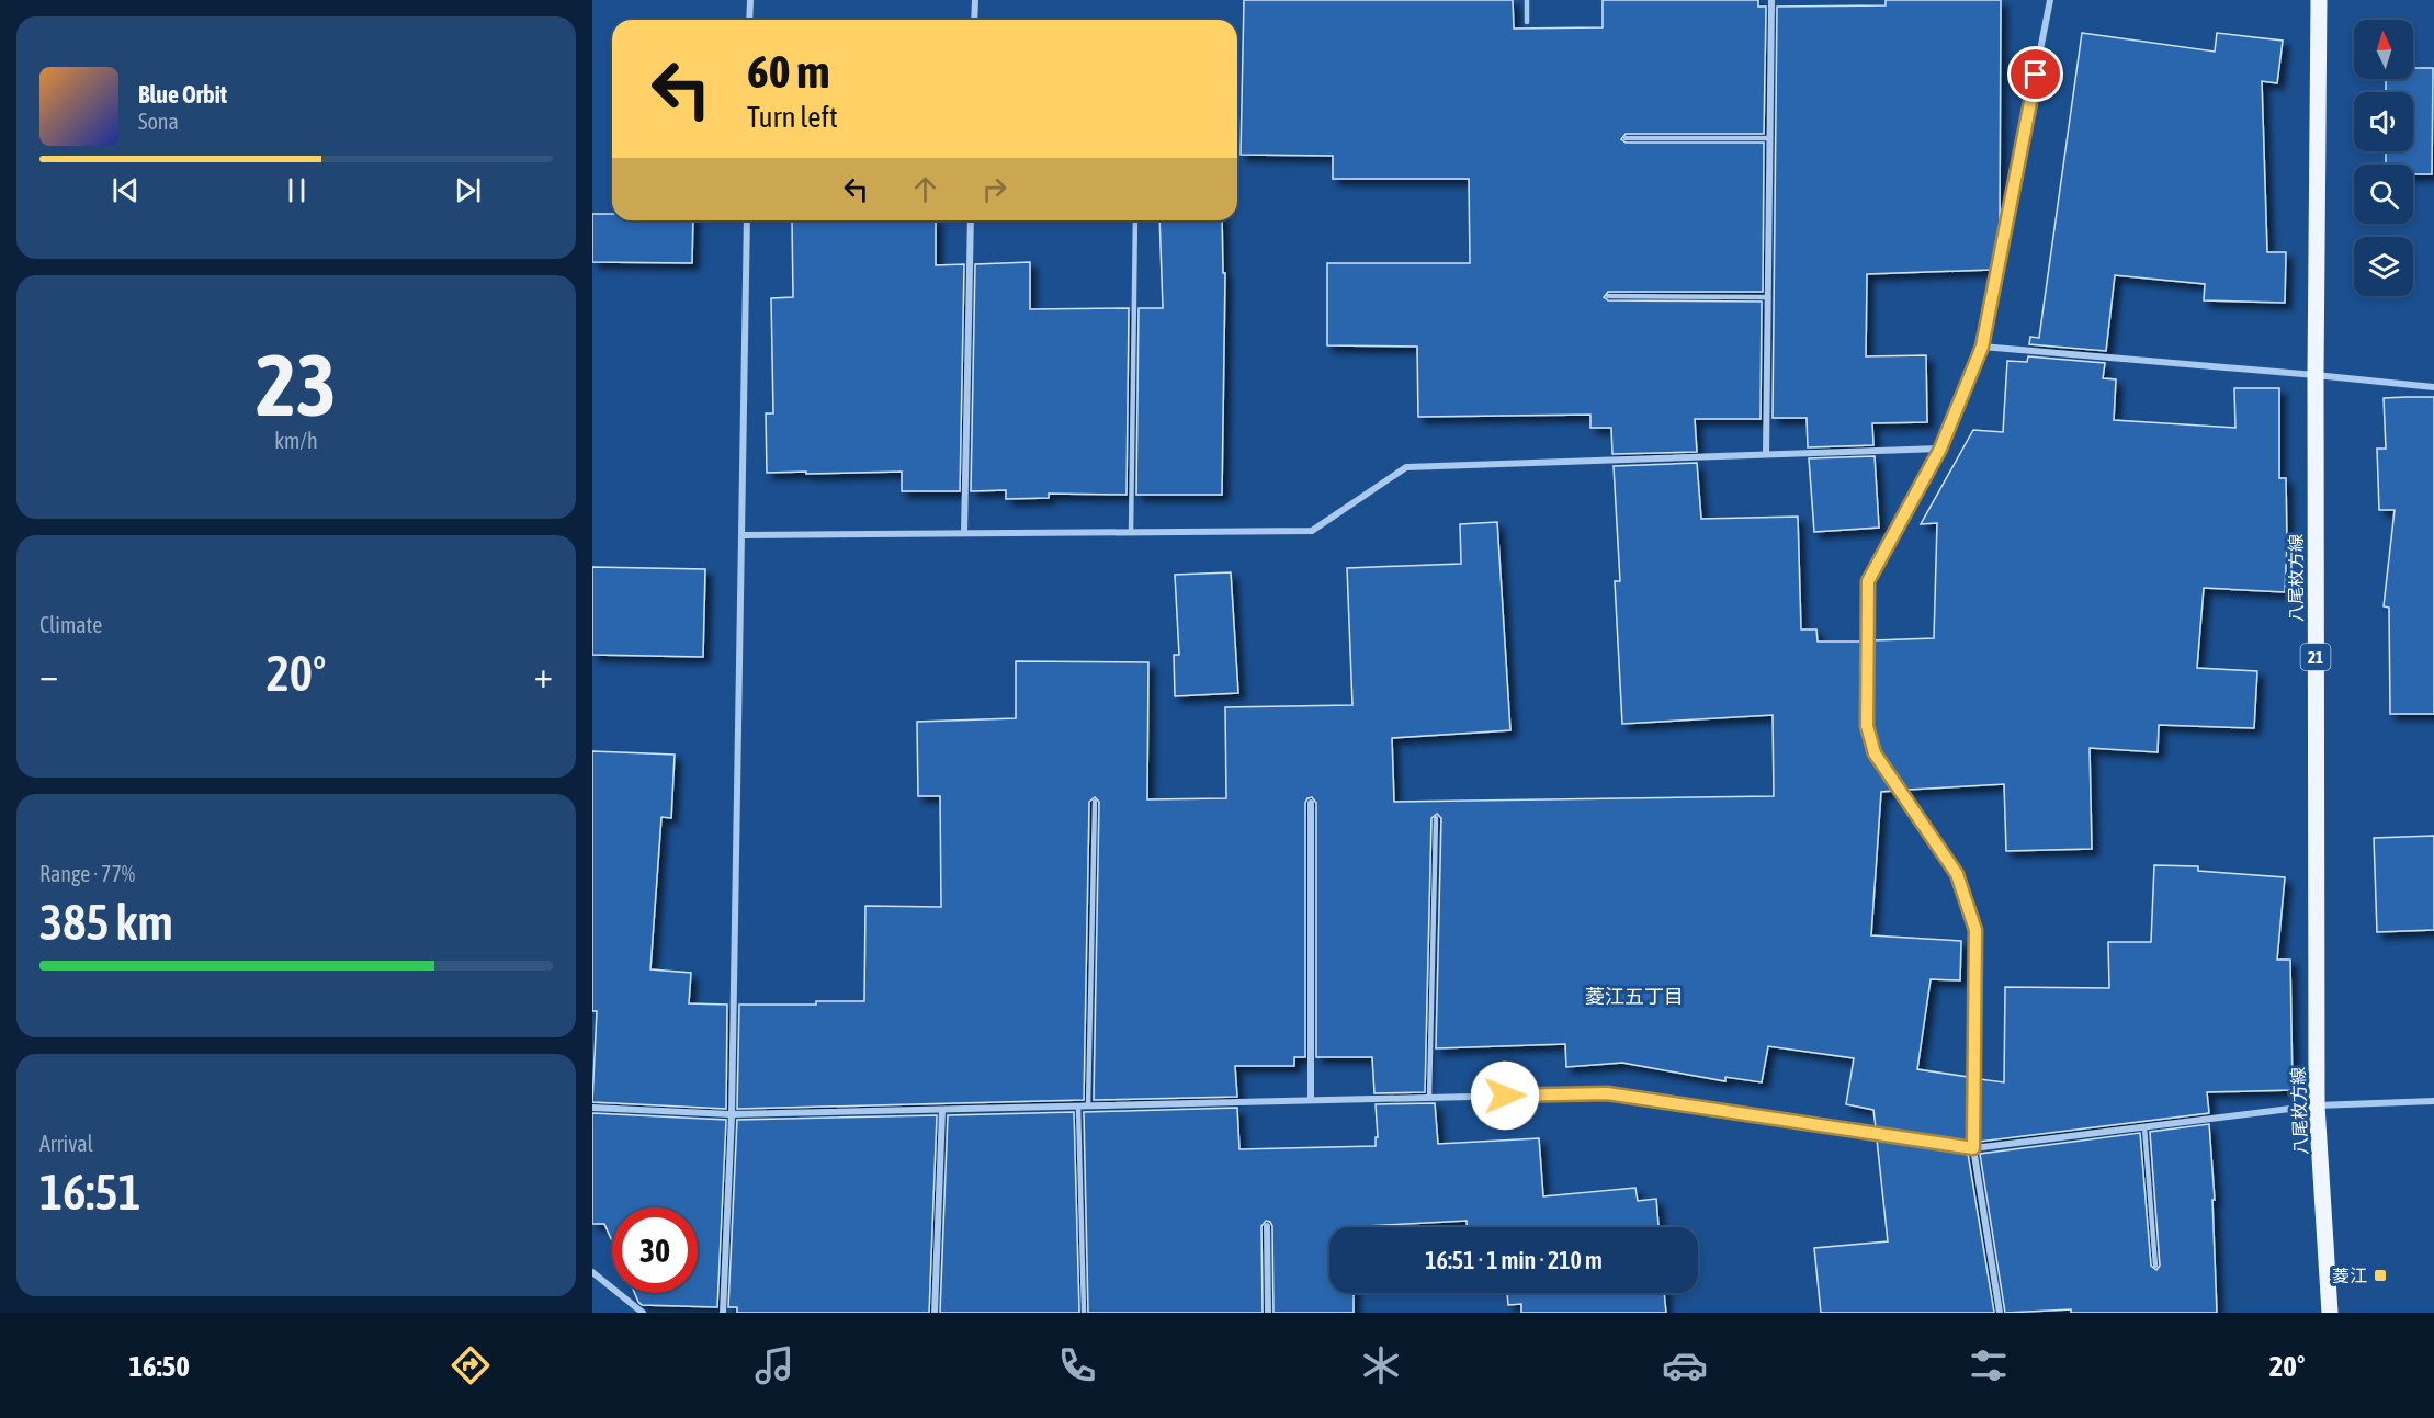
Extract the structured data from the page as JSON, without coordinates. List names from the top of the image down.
{
  "streets": {
    "main road": ["八尾枚方線", "21"]
  },
  "districts": ["菱江五丁目"],
  "places": {
    "transit": ["菱江"]
  },
  "north": "top",
  "page": {
    "turn": ["60 m", "Turn left"],
    "song": ["Blue Orbit", "Sona"],
    "tile": [
      ["23", "km/h"],
      "Climate",
      ["Range · 77%", "385 km"],
      ["Arrival", "16:51"]
    ],
    "heat": ["−", "20°", "+"],
    "limit": "30",
    "trip": "16:51 · 1 min · 210 m",
    "tabs": ["16:50", "20°"]
  }
}
